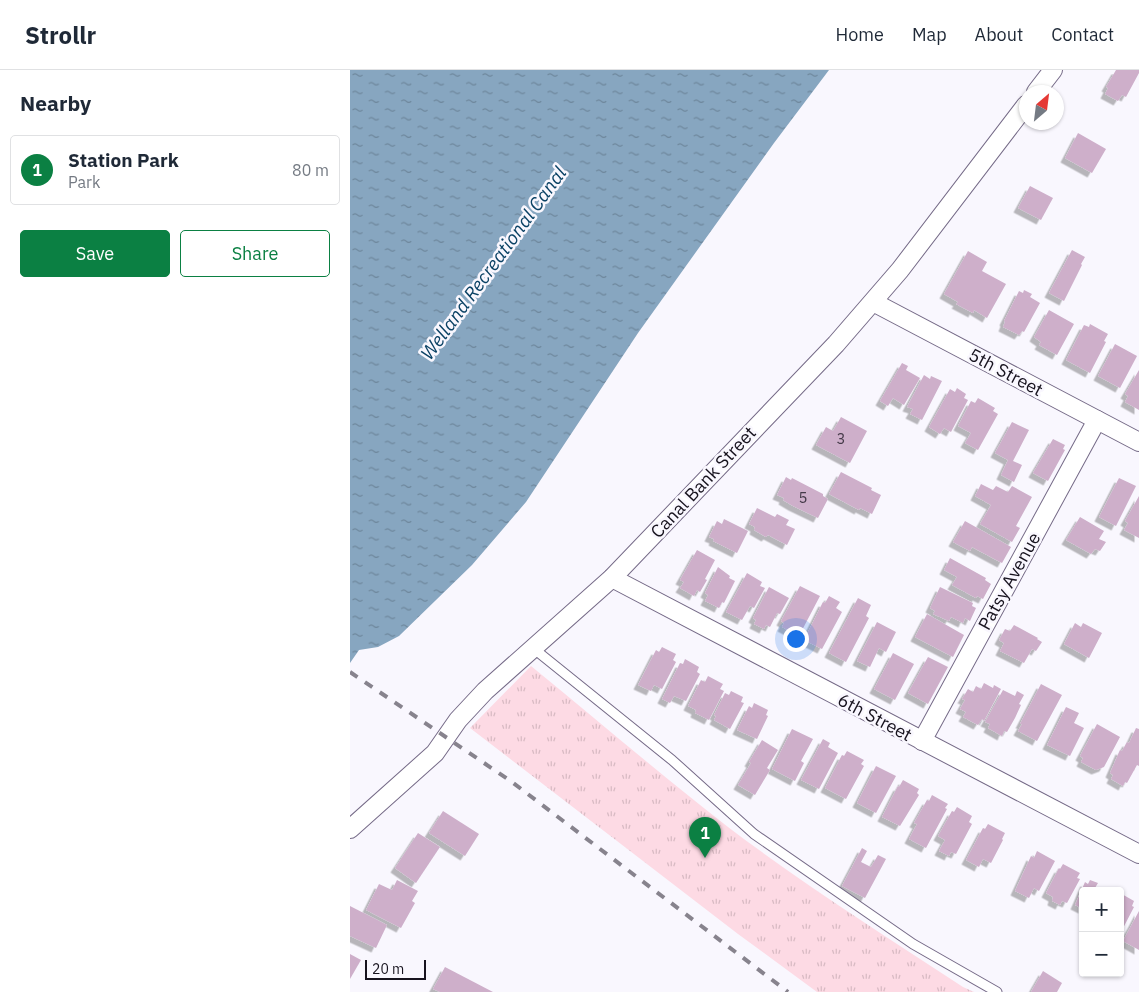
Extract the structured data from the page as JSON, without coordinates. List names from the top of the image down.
{
  "streets": {
    "street": [
      "5th Street",
      "Canal Bank Street",
      "Patsy Avenue",
      "6th Street"
    ]
  },
  "crossings": [
    ["5th Street", "Canal Bank Street"],
    ["5th Street", "Patsy Avenue"],
    ["Canal Bank Street", "6th Street"],
    ["Patsy Avenue", "6th Street"]
  ],
  "water": ["Welland Recreational Canal"],
  "house_numbers": ["3", "5"],
  "scale_bar": "20 m",
  "north": "top right",
  "page": {
    "header": "Strollr",
    "nav": [
      "Home",
      "Map",
      "About",
      "Contact"
    ],
    "heading": "Nearby",
    "list": [
      {
        "mark": "1",
        "name": "Station Park",
        "note": "Park",
        "value": "80 m"
      }
    ],
    "buttons": ["Save", "Share"],
    "pins": "1",
    "map_buttons": ["+", "−"],
    "scale": "20 m"
  }
}
